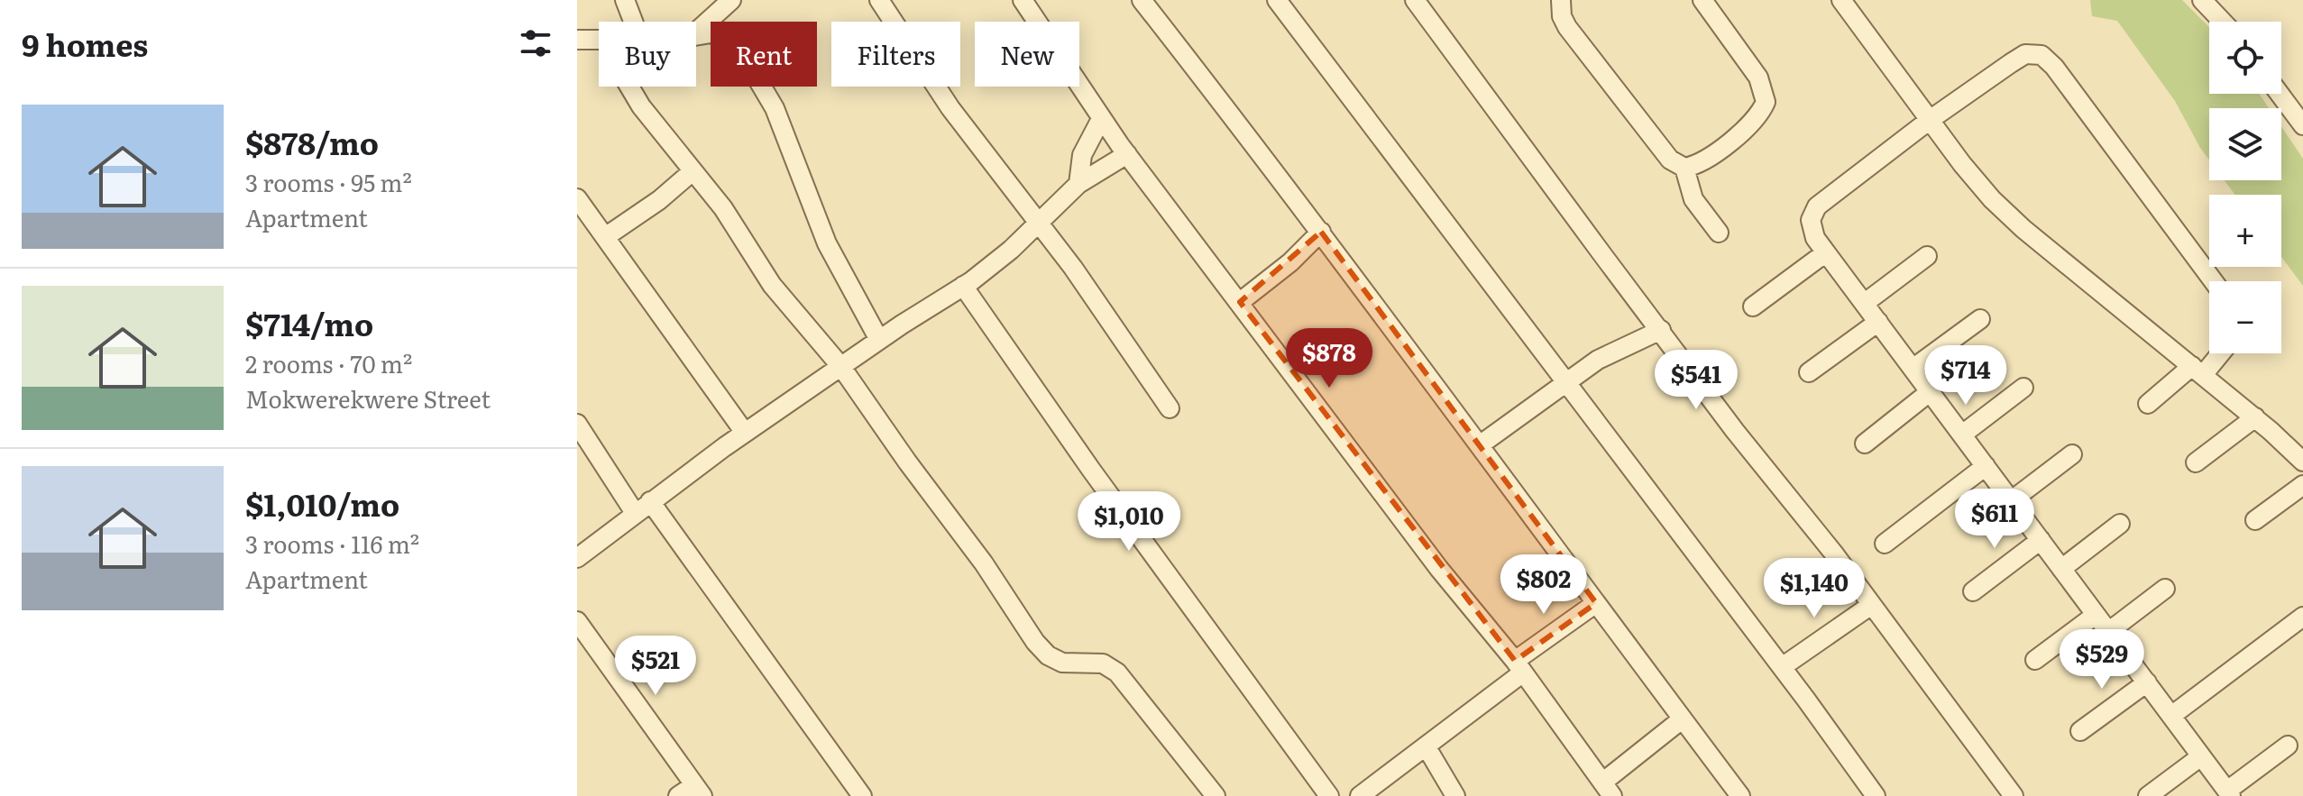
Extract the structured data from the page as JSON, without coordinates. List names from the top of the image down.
{
  "page": {
    "heading": "9 homes",
    "map_buttons": ["+", "−"],
    "chip": [
      "Buy",
      "Rent",
      "Filters",
      "New"
    ],
    "list": [
      {
        "name": "$878/mo",
        "note": "3 rooms · 95 m² · Apartment"
      },
      {
        "name": "$714/mo",
        "note": "2 rooms · 70 m² · Mokwerekwere Street"
      },
      {
        "name": "$1,010/mo",
        "note": "3 rooms · 116 m² · Apartment"
      }
    ],
    "price": [
      "$878",
      "$714",
      "$541",
      "$611",
      "$1,010",
      "$802",
      "$1,140",
      "$529",
      "$521"
    ]
  }
}
